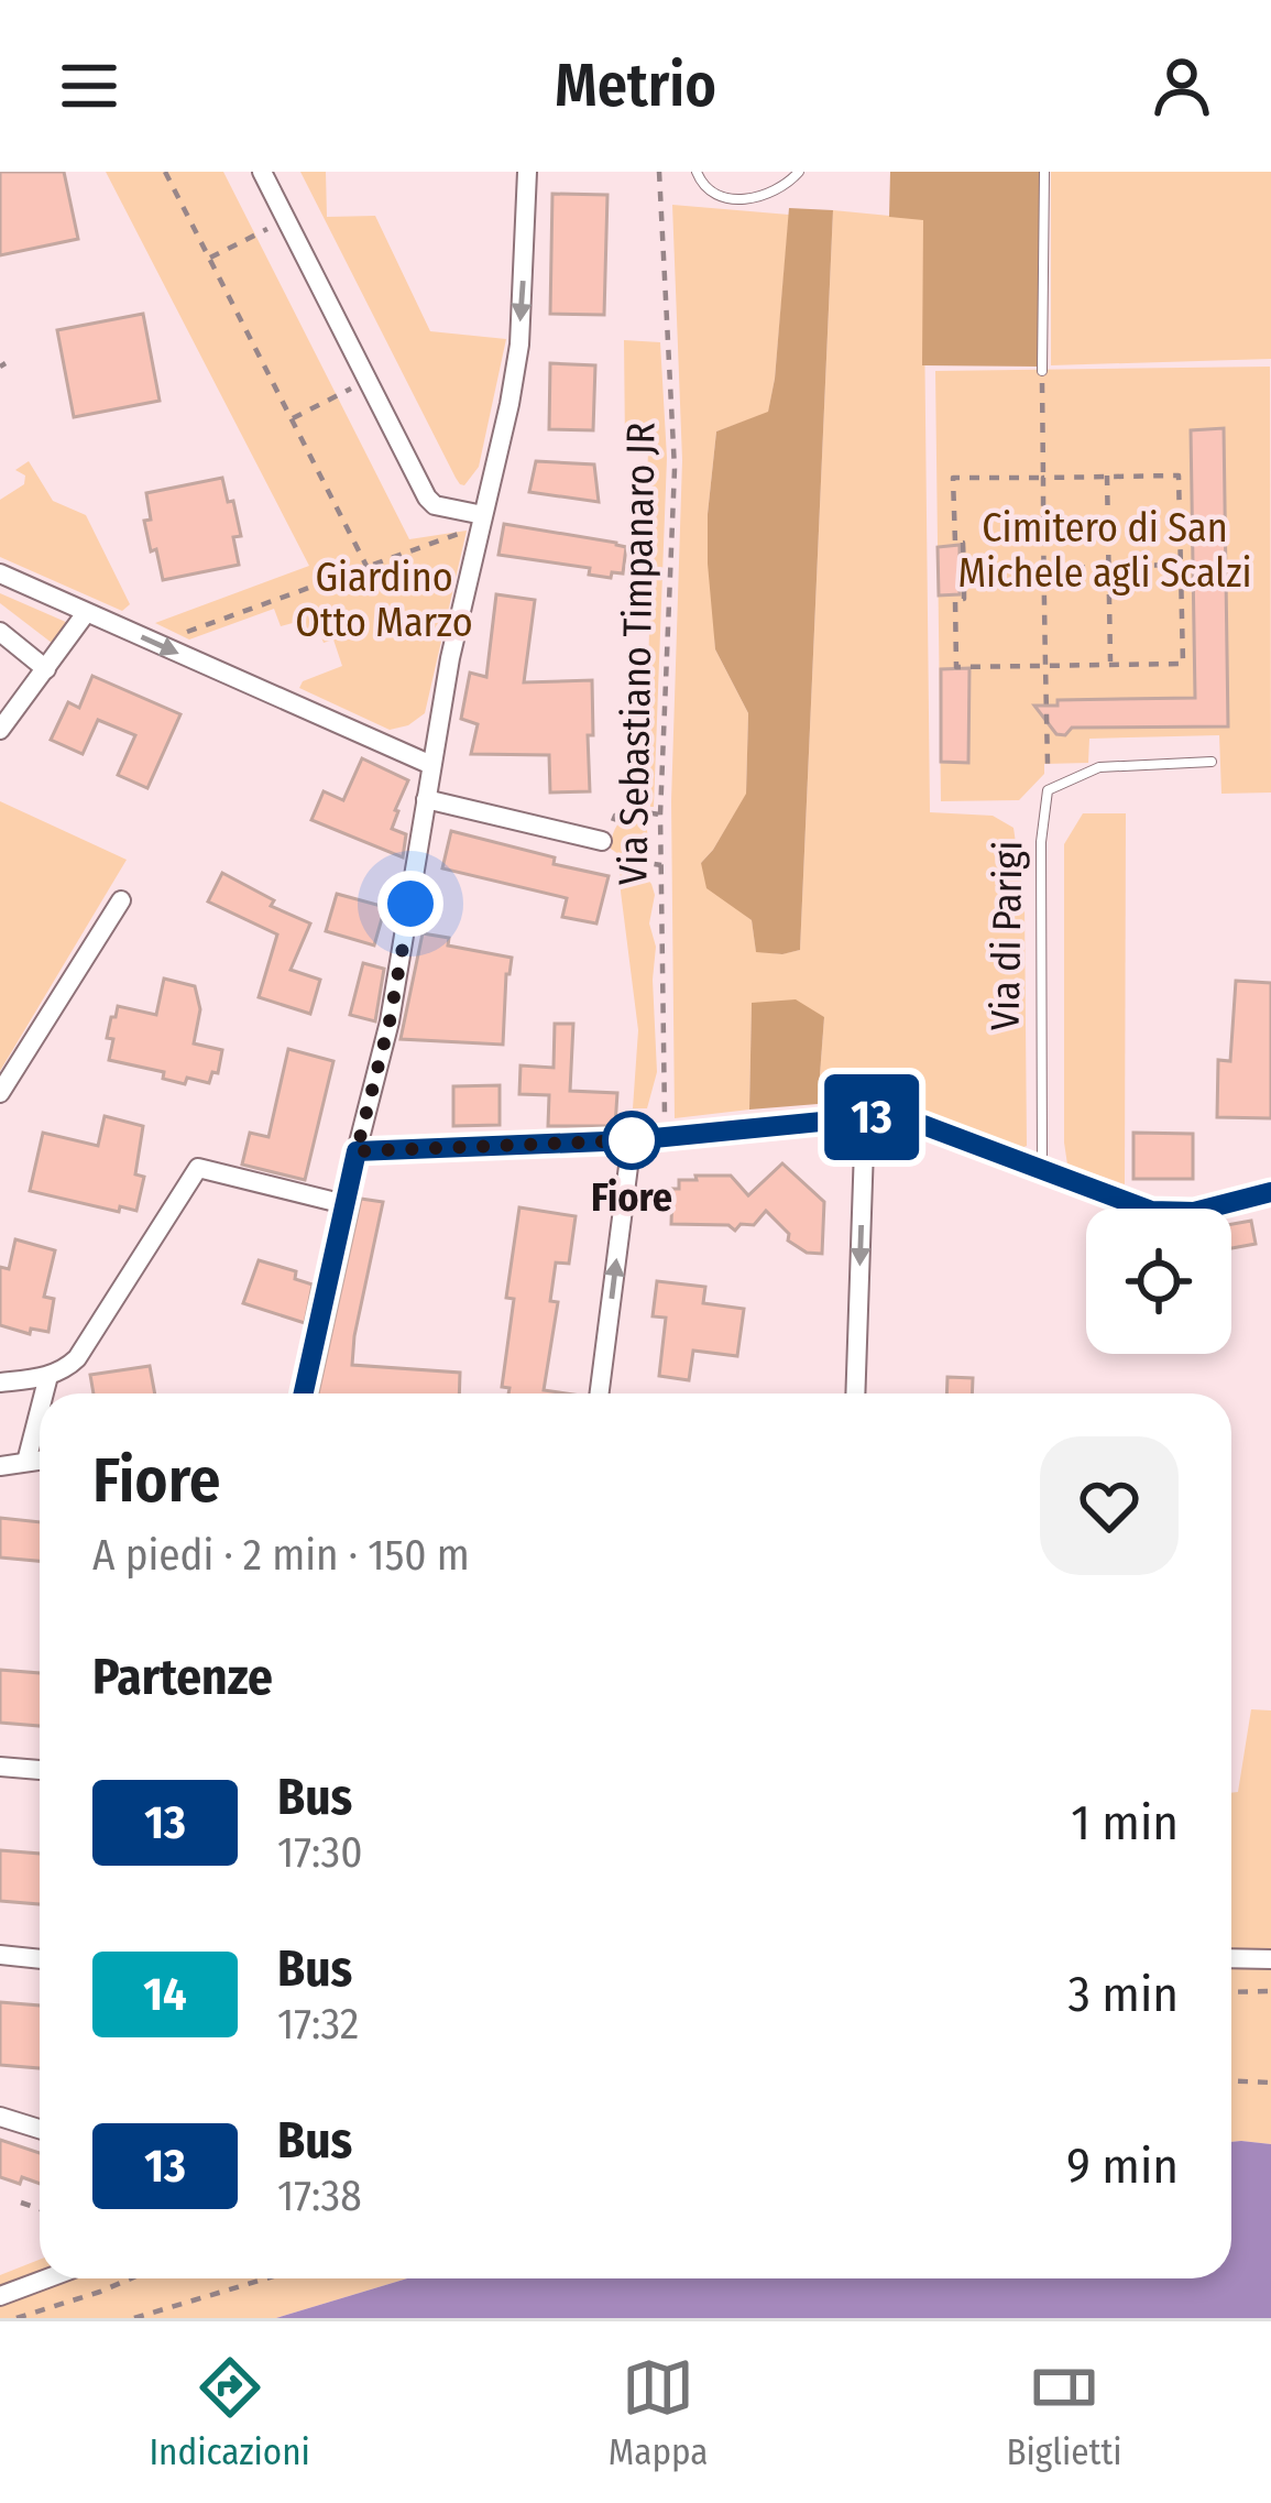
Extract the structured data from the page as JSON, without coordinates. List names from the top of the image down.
{
  "streets": {
    "lane": ["Via di Parigi"],
    "path": ["Via Sebastiano Timpanaro JR"]
  },
  "parks": ["Cimitero di San Michele agli Scalzi", "Giardino Otto Marzo"],
  "places": ["Fiore"],
  "lines": ["bus line 13"],
  "page": {
    "header": "Metrio",
    "on_map": "13",
    "heading": [
      ["Fiore", "A piedi · 2 min · 150 m"],
      "Partenze"
    ],
    "list": [
      {
        "mark": "13",
        "name": "Bus",
        "note": "17:30",
        "value": "1 min"
      },
      {
        "mark": "14",
        "name": "Bus",
        "note": "17:32",
        "value": "3 min"
      },
      {
        "mark": "13",
        "name": "Bus",
        "note": "17:38",
        "value": "9 min"
      }
    ],
    "tabs": ["Indicazioni", "Mappa", "Biglietti"]
  }
}
